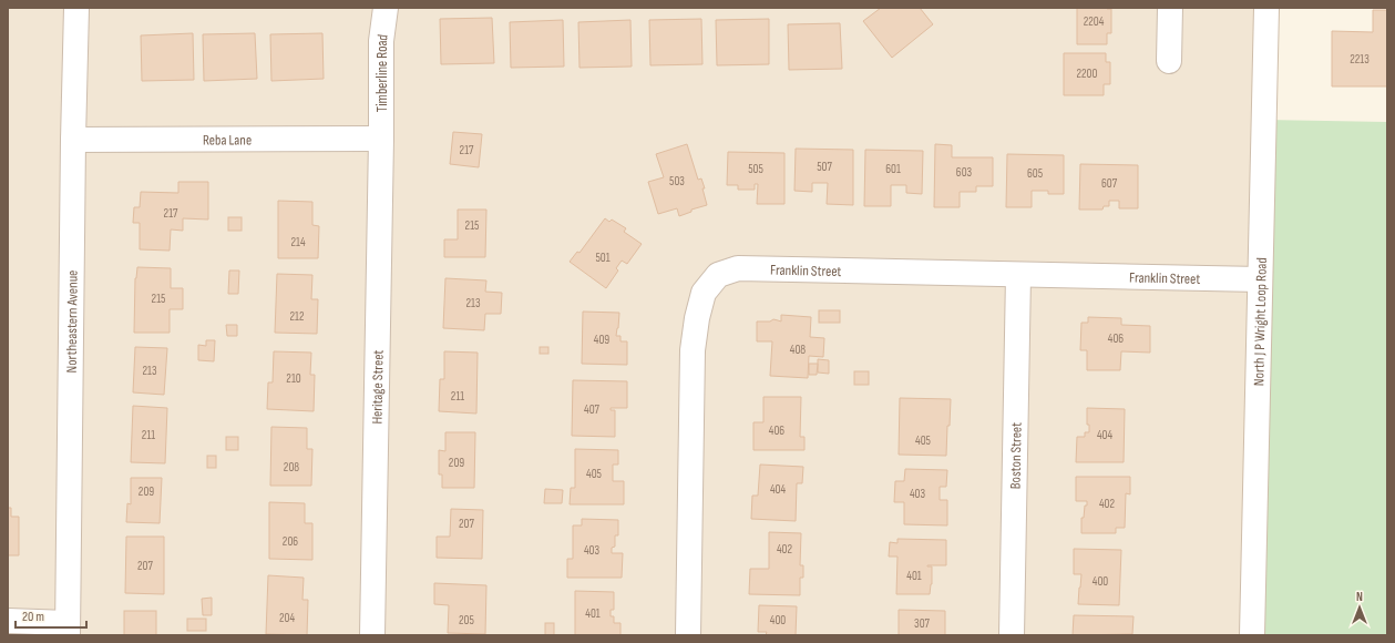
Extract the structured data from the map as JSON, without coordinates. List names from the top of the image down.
{
  "streets": {
    "street": [
      "Timberline Road",
      "Reba Lane",
      "Franklin Street",
      "Northeastern Avenue",
      "North J P Wright Loop Road",
      "Heritage Street",
      "Boston Street"
    ]
  },
  "crossings": [
    ["Timberline Road", "Reba Lane"],
    ["Timberline Road", "Heritage Street"],
    ["Reba Lane", "Northeastern Avenue"],
    ["Reba Lane", "Heritage Street"],
    ["Franklin Street", "North J P Wright Loop Road"],
    ["Franklin Street", "Boston Street"]
  ],
  "house_numbers": [
    "2204",
    "2213",
    "2200",
    "217",
    "507",
    "505",
    "601",
    "603",
    "605",
    "503",
    "607",
    "217",
    "215",
    "214",
    "501",
    "215",
    "213",
    "212",
    "406",
    "409",
    "408",
    "213",
    "210",
    "211",
    "407",
    "406",
    "211",
    "404",
    "405",
    "209",
    "208",
    "405",
    "404",
    "209",
    "403",
    "402",
    "207",
    "206",
    "402",
    "403",
    "207",
    "401",
    "400",
    "401",
    "204",
    "205",
    "400",
    "307"
  ],
  "scale_bar": "20 m",
  "north": "top"
}
